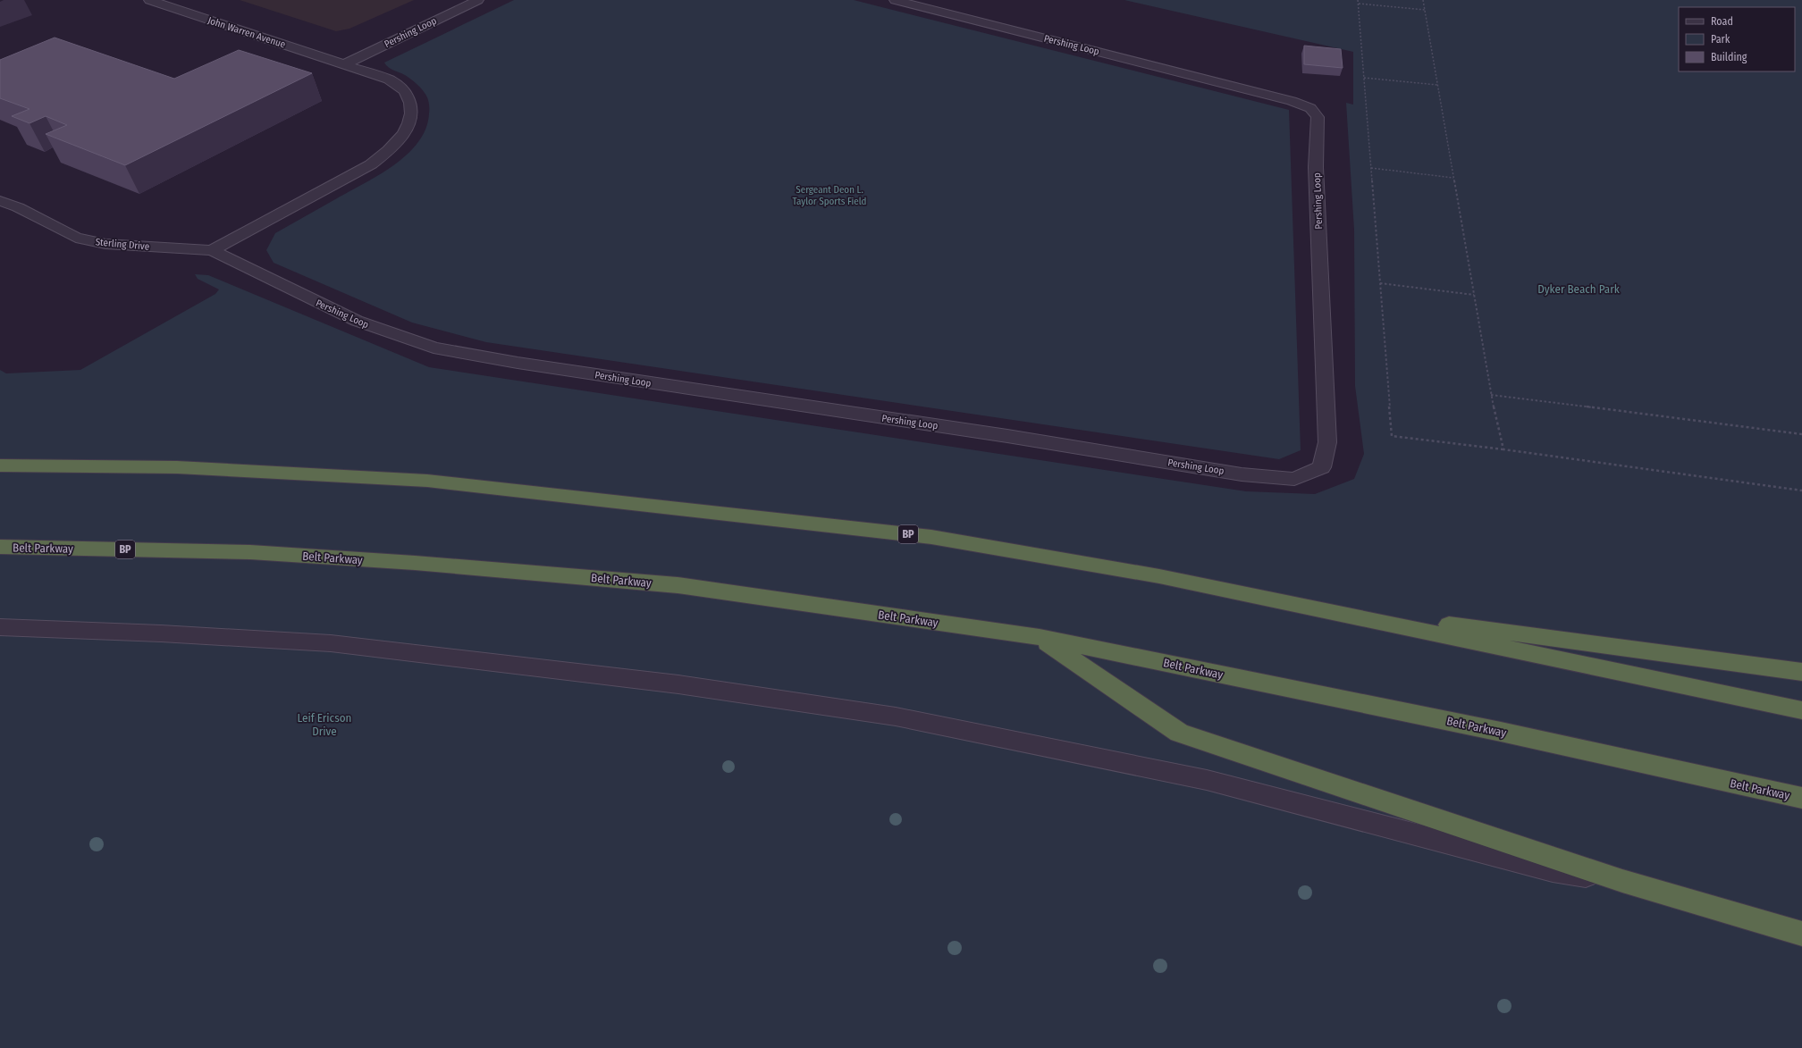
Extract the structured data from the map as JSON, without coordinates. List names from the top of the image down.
{
  "streets": {
    "highway": ["BP", "Belt Parkway"],
    "street": ["John Warren Avenue", "Pershing Loop", "Sterling Drive"]
  },
  "crossings": [
    ["John Warren Avenue", "Pershing Loop"],
    ["Pershing Loop", "Sterling Drive"]
  ],
  "parks": ["Sergeant Deon L. Taylor Sports Field", "Dyker Beach Park", "Leif Ericson Drive"],
  "legend": ["Road", "Park", "Building"]
}
